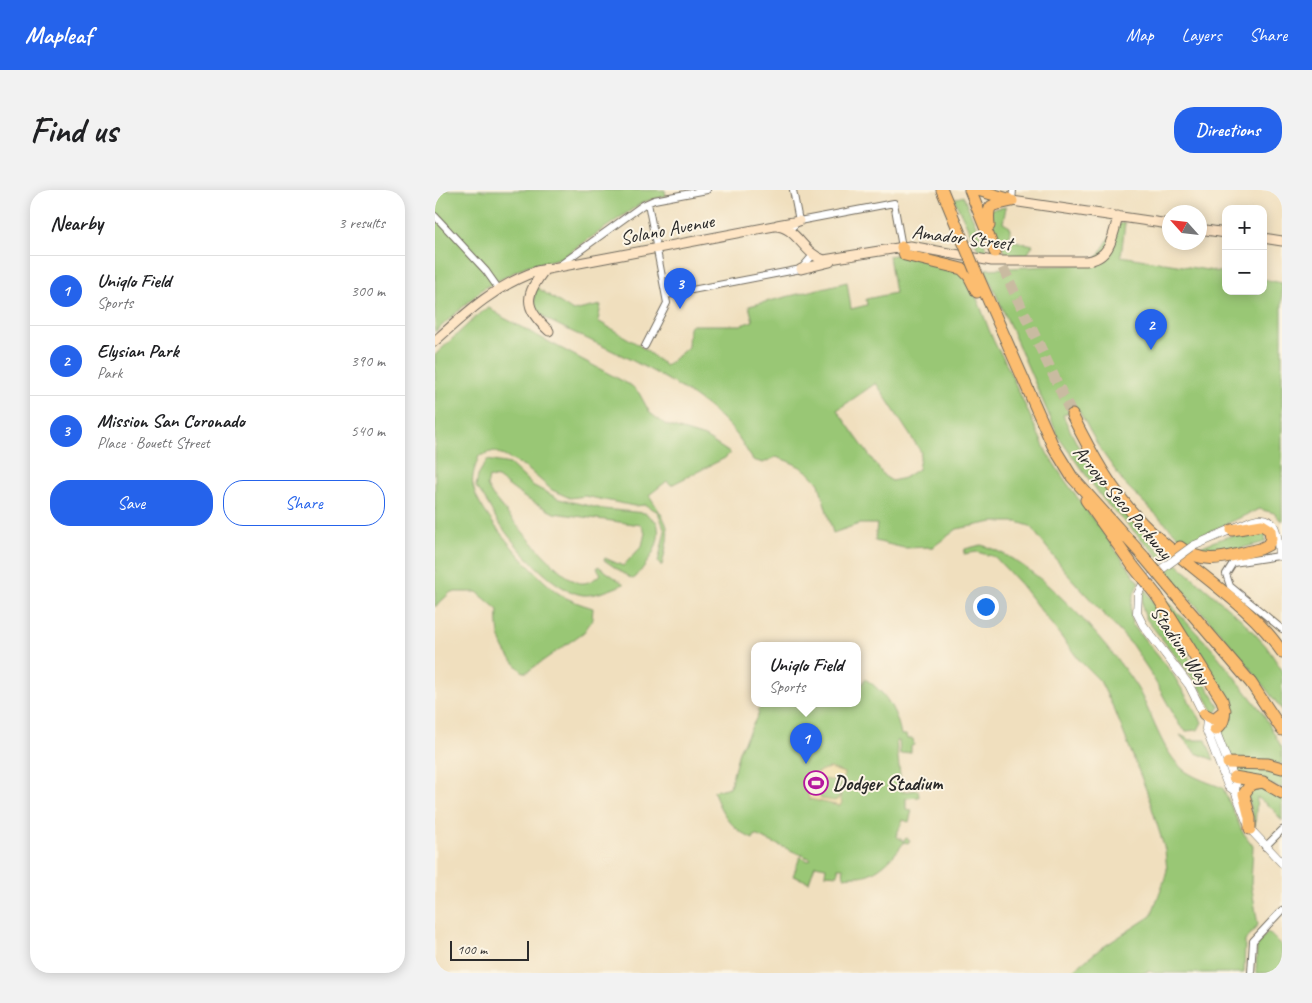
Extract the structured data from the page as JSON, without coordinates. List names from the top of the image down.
{
  "streets": {
    "highway": ["Arroyo Seco Parkway"],
    "main road": ["Solano Avenue", "Amador Street"],
    "street": ["Stadium Way"]
  },
  "places": {
    "sports": ["Dodger Stadium"]
  },
  "scale_bar": "100 m",
  "north": "top left",
  "page": {
    "header": "Mapleaf",
    "nav": ["Map", "Layers", "Share"],
    "buttons": [
      "Directions",
      ["Save", "Share"]
    ],
    "title": "Find us",
    "heading": ["Nearby", "3 results"],
    "map_buttons": ["+", "−"],
    "list": [
      {
        "mark": "1",
        "name": "Uniqlo Field",
        "note": "Sports",
        "value": "300 m"
      },
      {
        "mark": "2",
        "name": "Elysian Park",
        "note": "Park",
        "value": "390 m"
      },
      {
        "mark": "3",
        "name": "Mission San Coronado",
        "note": "Place · Bouett Street",
        "value": "540 m"
      }
    ],
    "pins": ["3", "2", "1"],
    "popup": ["Uniqlo Field", "Sports"],
    "scale": "100 m"
  }
}
